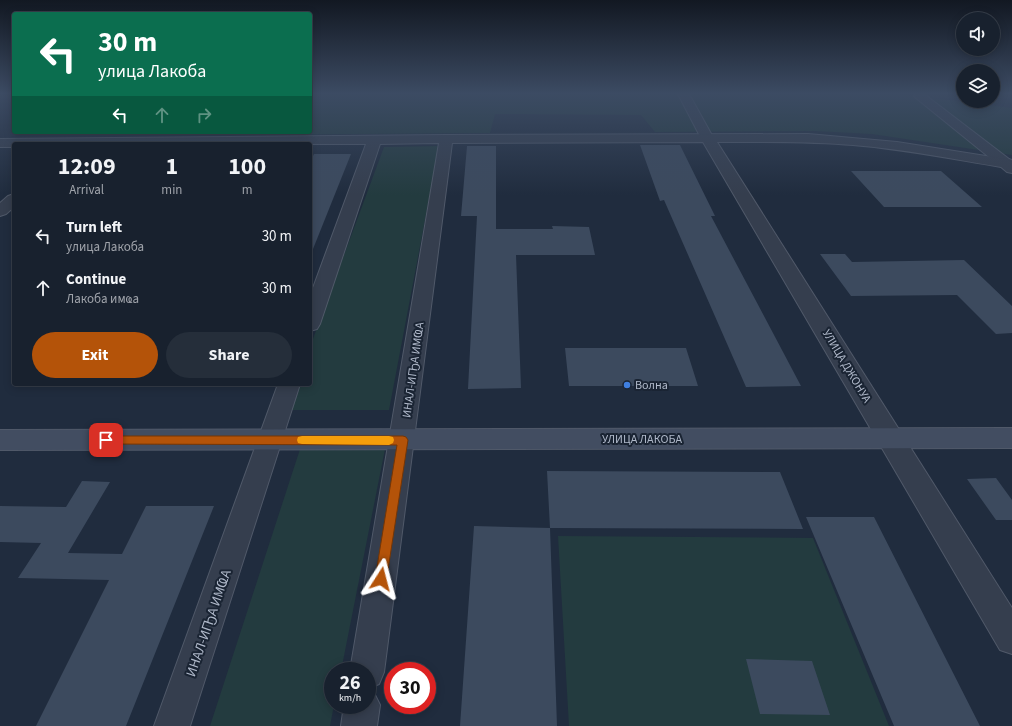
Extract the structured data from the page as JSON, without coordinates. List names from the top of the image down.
{
  "streets": {
    "main road": ["УЛИЦА ЛАКОБА"],
    "street": ["УЛИЦА ДЖОНУА", "ИНАЛ-ИҦА ИМҨА"]
  },
  "crossings": [
    ["УЛИЦА ДЖОНУА", "УЛИЦА ЛАКОБА"],
    ["ИНАЛ-ИҦА ИМҨА", "УЛИЦА ЛАКОБА"]
  ],
  "places": ["Волна"],
  "page": {
    "turn": ["30 m", "улица Лакоба"],
    "eta": [
      "12:09",
      "Arrival",
      "1",
      "min",
      "100",
      "m"
    ],
    "list": [
      {
        "name": "Turn left",
        "note": "улица Лакоба",
        "value": "30 m"
      },
      {
        "name": "Continue",
        "note": "Лакоба имҩа",
        "value": "30 m"
      }
    ],
    "buttons": ["Exit", "Share"],
    "speed": "26 km/h",
    "limit": "30"
  }
}
